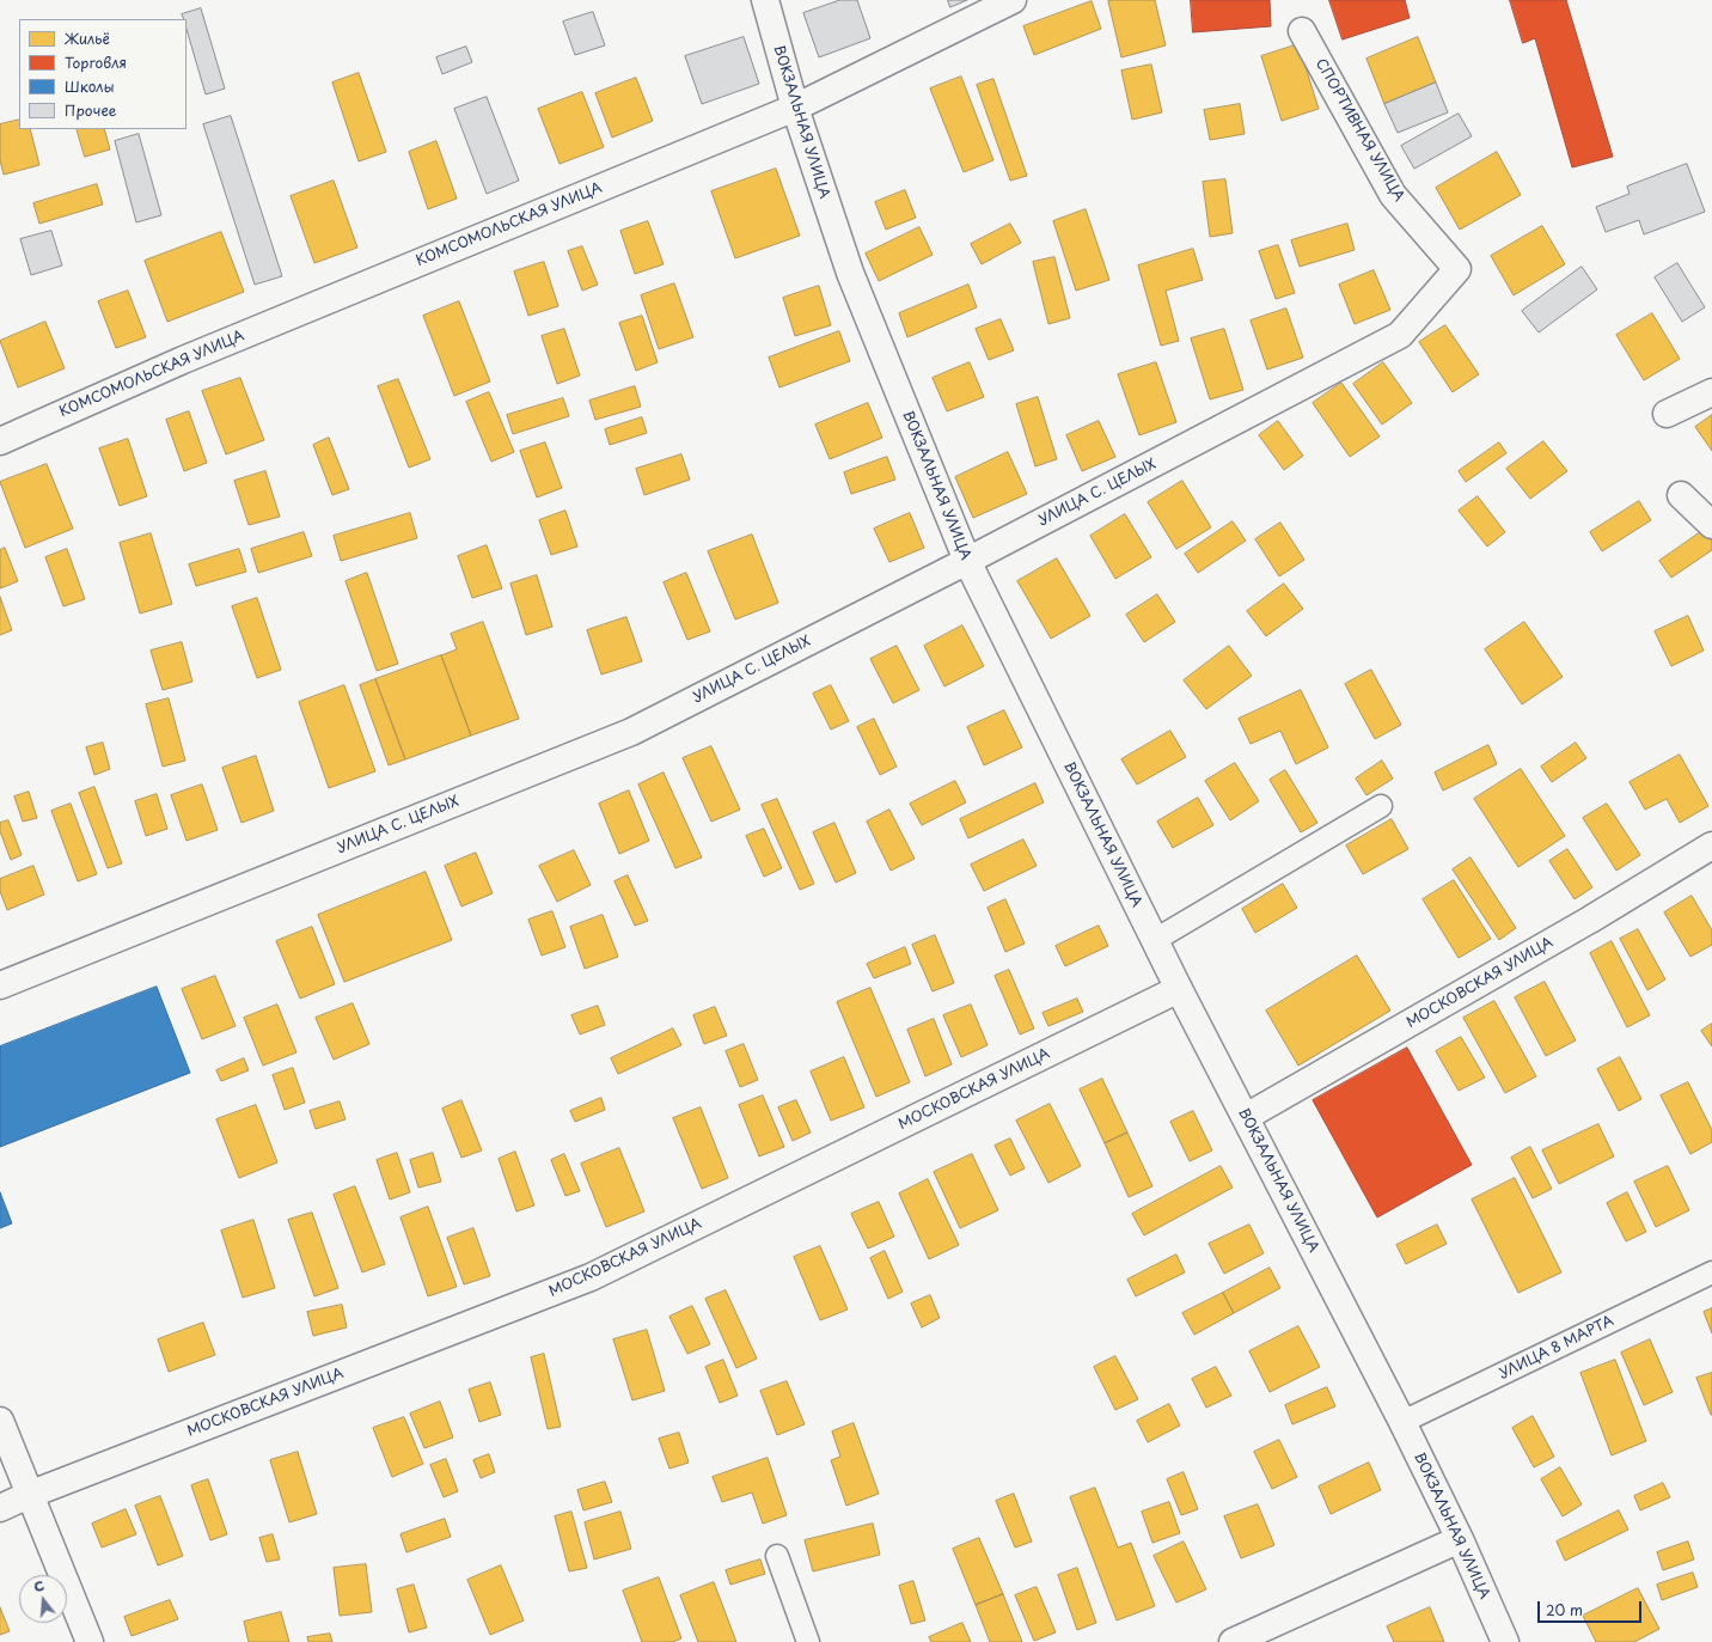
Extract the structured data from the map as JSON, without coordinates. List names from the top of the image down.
{
  "streets": {
    "street": [
      "ВОКЗАЛЬНАЯ УЛИЦА",
      "СПОРТИВНАЯ УЛИЦА",
      "КОМСОМОЛЬСКАЯ УЛИЦА",
      "УЛИЦА С. ЦЕЛЫХ",
      "МОСКОВСКАЯ УЛИЦА"
    ],
    "lane": ["УЛИЦА 8 МАРТА"]
  },
  "crossings": [
    ["ВОКЗАЛЬНАЯ УЛИЦА", "КОМСОМОЛЬСКАЯ УЛИЦА"],
    ["ВОКЗАЛЬНАЯ УЛИЦА", "УЛИЦА С. ЦЕЛЫХ"],
    ["ВОКЗАЛЬНАЯ УЛИЦА", "МОСКОВСКАЯ УЛИЦА"],
    ["ВОКЗАЛЬНАЯ УЛИЦА", "УЛИЦА 8 МАРТА"],
    ["СПОРТИВНАЯ УЛИЦА", "УЛИЦА С. ЦЕЛЫХ"]
  ],
  "legend": [
    "Жильё",
    "Торговля",
    "Школы",
    "Прочее"
  ],
  "scale_bar": "20 m",
  "north": "top"
}
